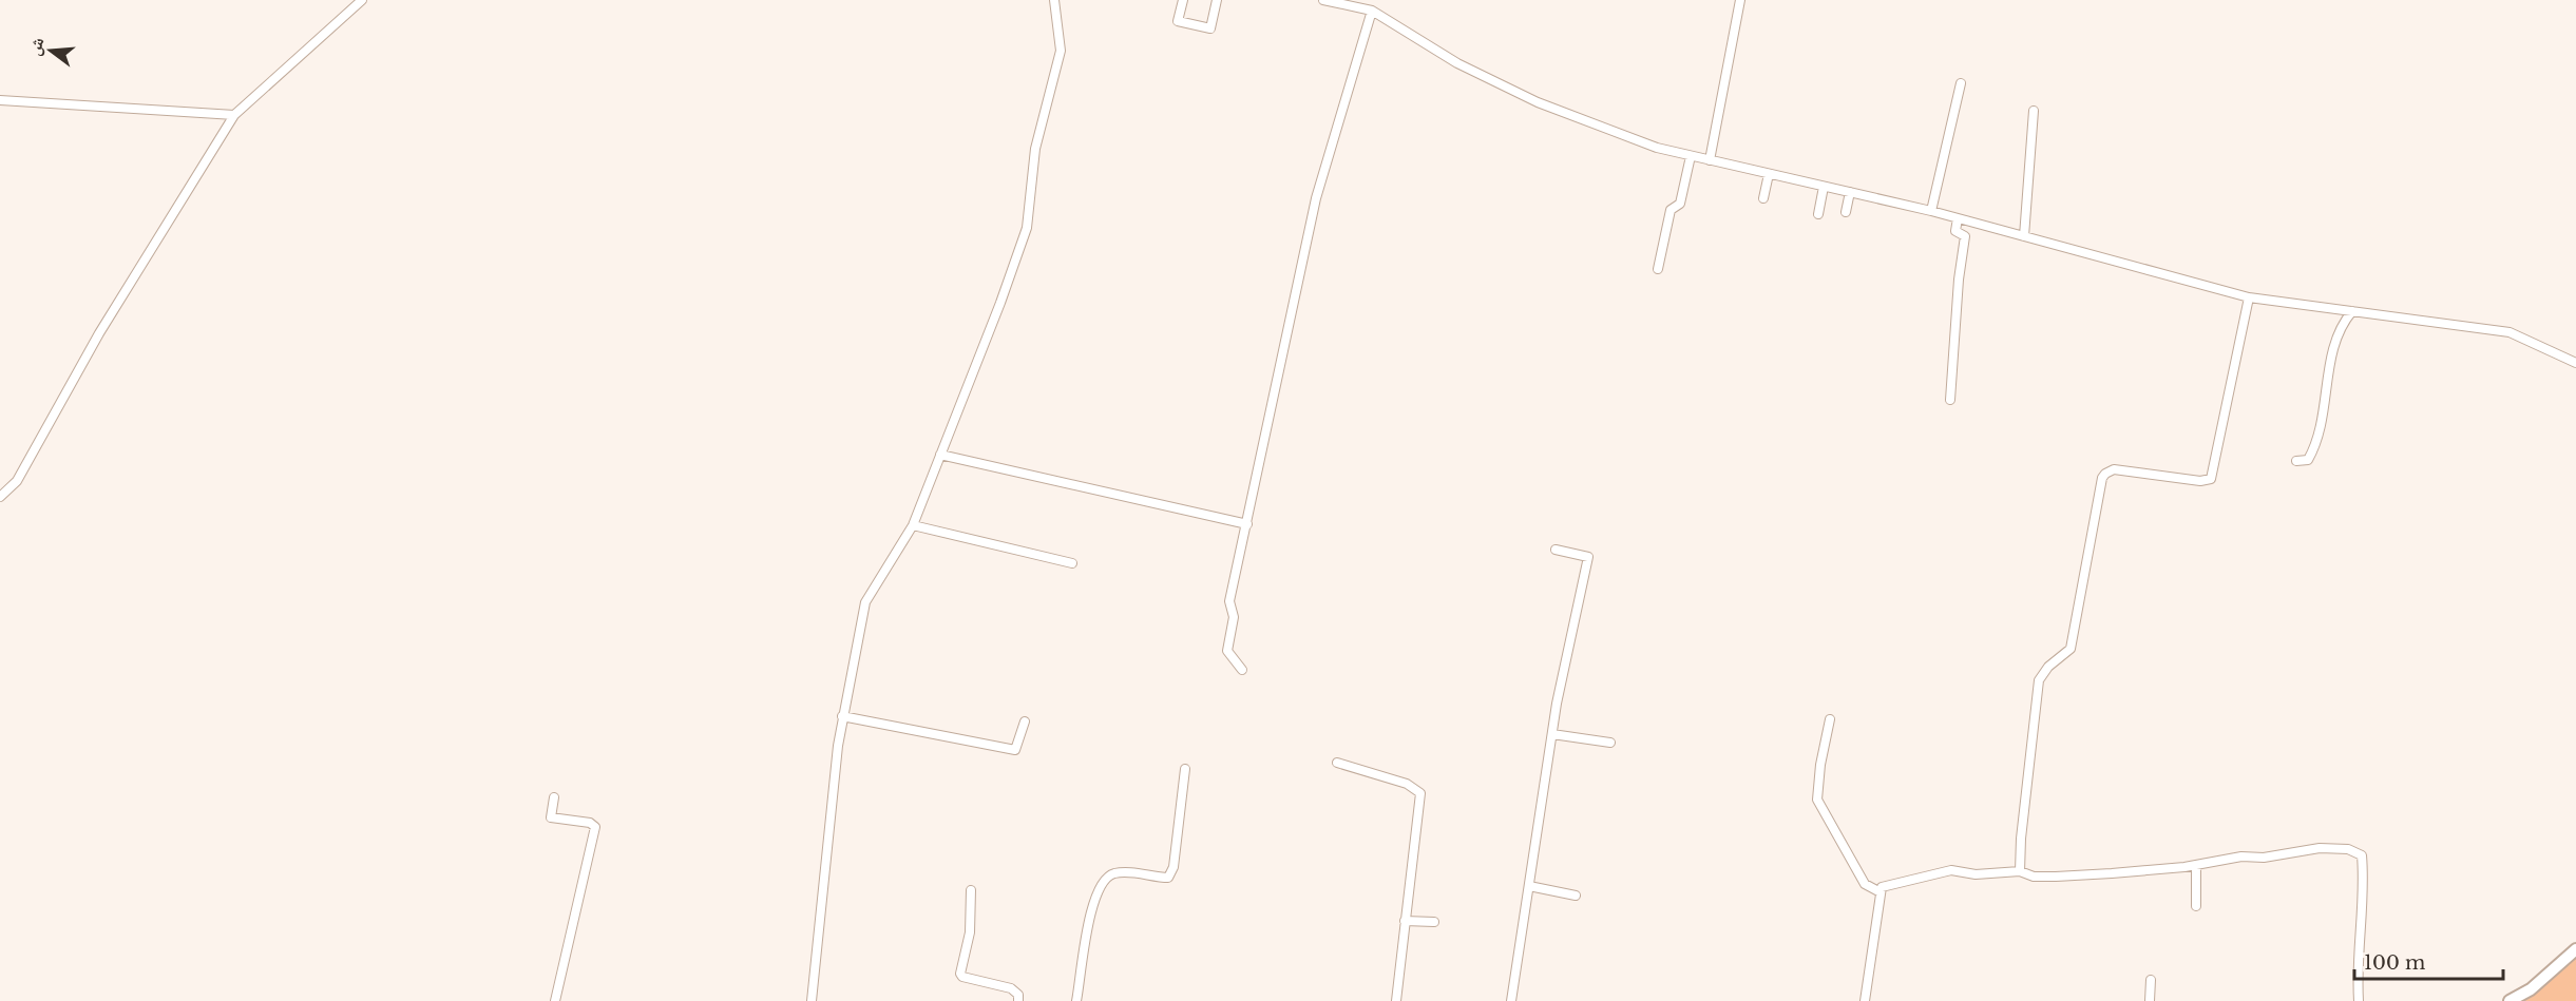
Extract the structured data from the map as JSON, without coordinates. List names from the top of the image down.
{
  "scale_bar": "100 m",
  "north": "left"
}
